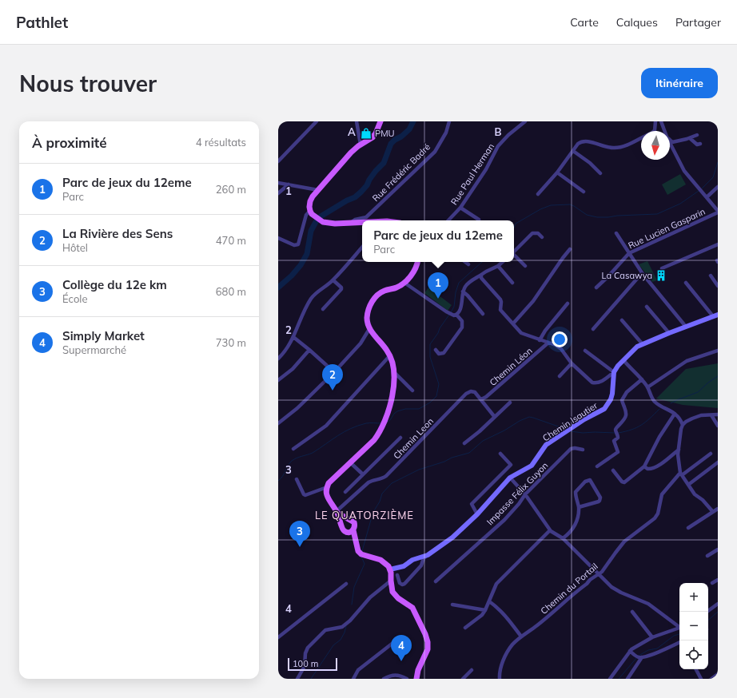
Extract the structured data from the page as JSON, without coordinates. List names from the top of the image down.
{
  "streets": {
    "main road": ["Chemin Isautier"],
    "street": [
      "Rue Frédéric Badré",
      "Rue Paul Herman",
      "Rue Lucien Gasparin",
      "Chemin Léon",
      "Chemin Leon",
      "Impasse Félix Guyon",
      "Chemin du Portail"
    ]
  },
  "crossings": [
    ["Chemin Léon", "Chemin Isautier"],
    ["Chemin Léon", "Chemin Leon"]
  ],
  "districts": ["LE QUATORZIÈME"],
  "places": {
    "shop": ["PMU"],
    "building": ["La Casawya"]
  },
  "scale_bar": "100 m",
  "north": "bottom",
  "page": {
    "header": "Pathlet",
    "nav": ["Carte", "Calques", "Partager"],
    "buttons": "Itinéraire",
    "title": "Nous trouver",
    "heading": ["À proximité", "4 résultats"],
    "list": [
      {
        "mark": "1",
        "name": "Parc de jeux du 12eme",
        "note": "Parc",
        "value": "260 m"
      },
      {
        "mark": "2",
        "name": "La Rivière des Sens",
        "note": "Hôtel",
        "value": "470 m"
      },
      {
        "mark": "3",
        "name": "Collège du 12e km",
        "note": "École",
        "value": "680 m"
      },
      {
        "mark": "4",
        "name": "Simply Market",
        "note": "Supermarché",
        "value": "730 m"
      }
    ],
    "popup": ["Parc de jeux du 12eme", "Parc"],
    "pins": [
      "1",
      "2",
      "3",
      "4"
    ],
    "map_buttons": ["+", "−"],
    "scale": "100 m"
  },
  "grid": {
    "columns": ["A", "B"],
    "rows": [
      "1",
      "2",
      "3",
      "4"
    ]
  }
}
